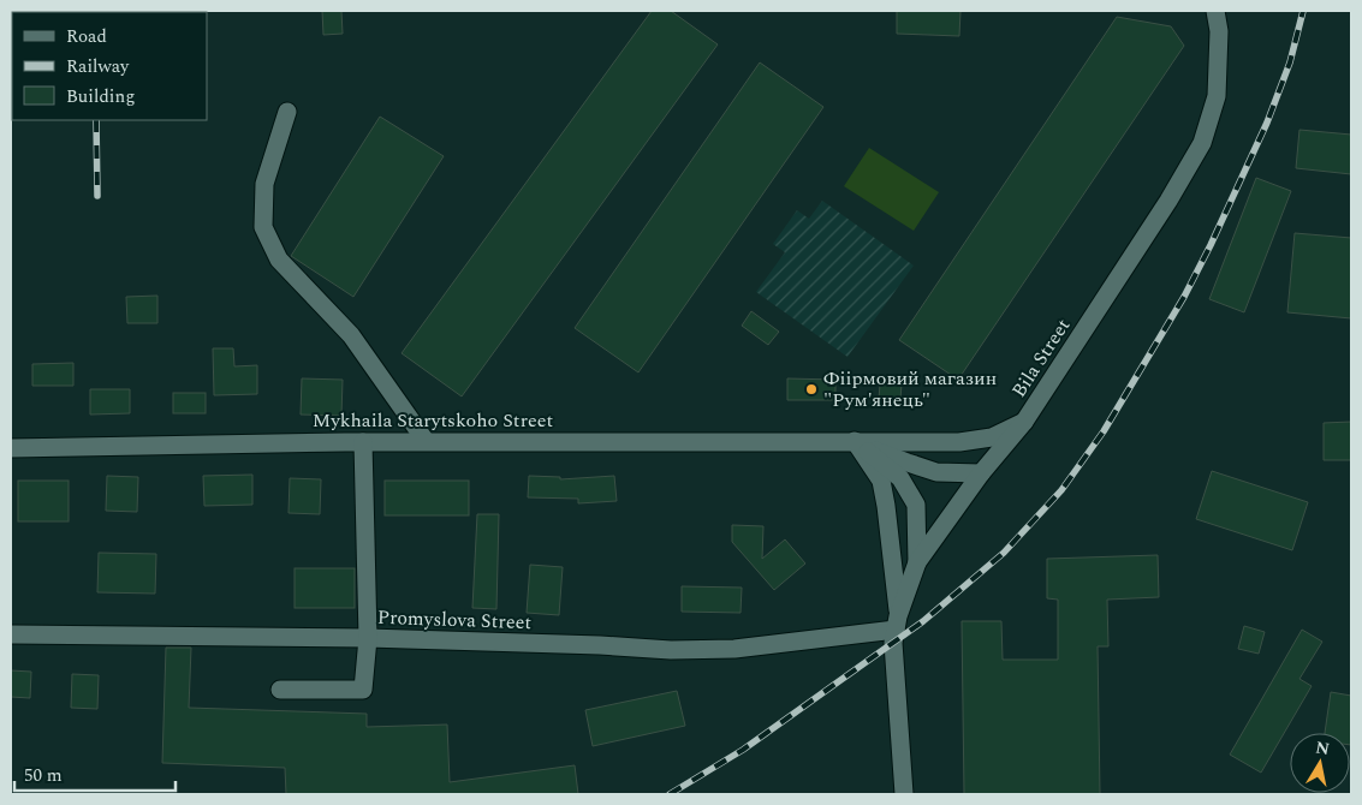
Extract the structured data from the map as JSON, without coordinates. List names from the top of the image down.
{
  "streets": {
    "street": ["Bila Street", "Mykhaila Starytskoho Street", "Promyslova Street"]
  },
  "crossings": [
    ["Bila Street", "Mykhaila Starytskoho Street"],
    ["Bila Street", "Promyslova Street"]
  ],
  "places": ["Фіірмовий магазин \"Рум'янець\""],
  "legend": ["Road", "Railway", "Building"],
  "scale_bar": "50 m",
  "north": "top"
}
